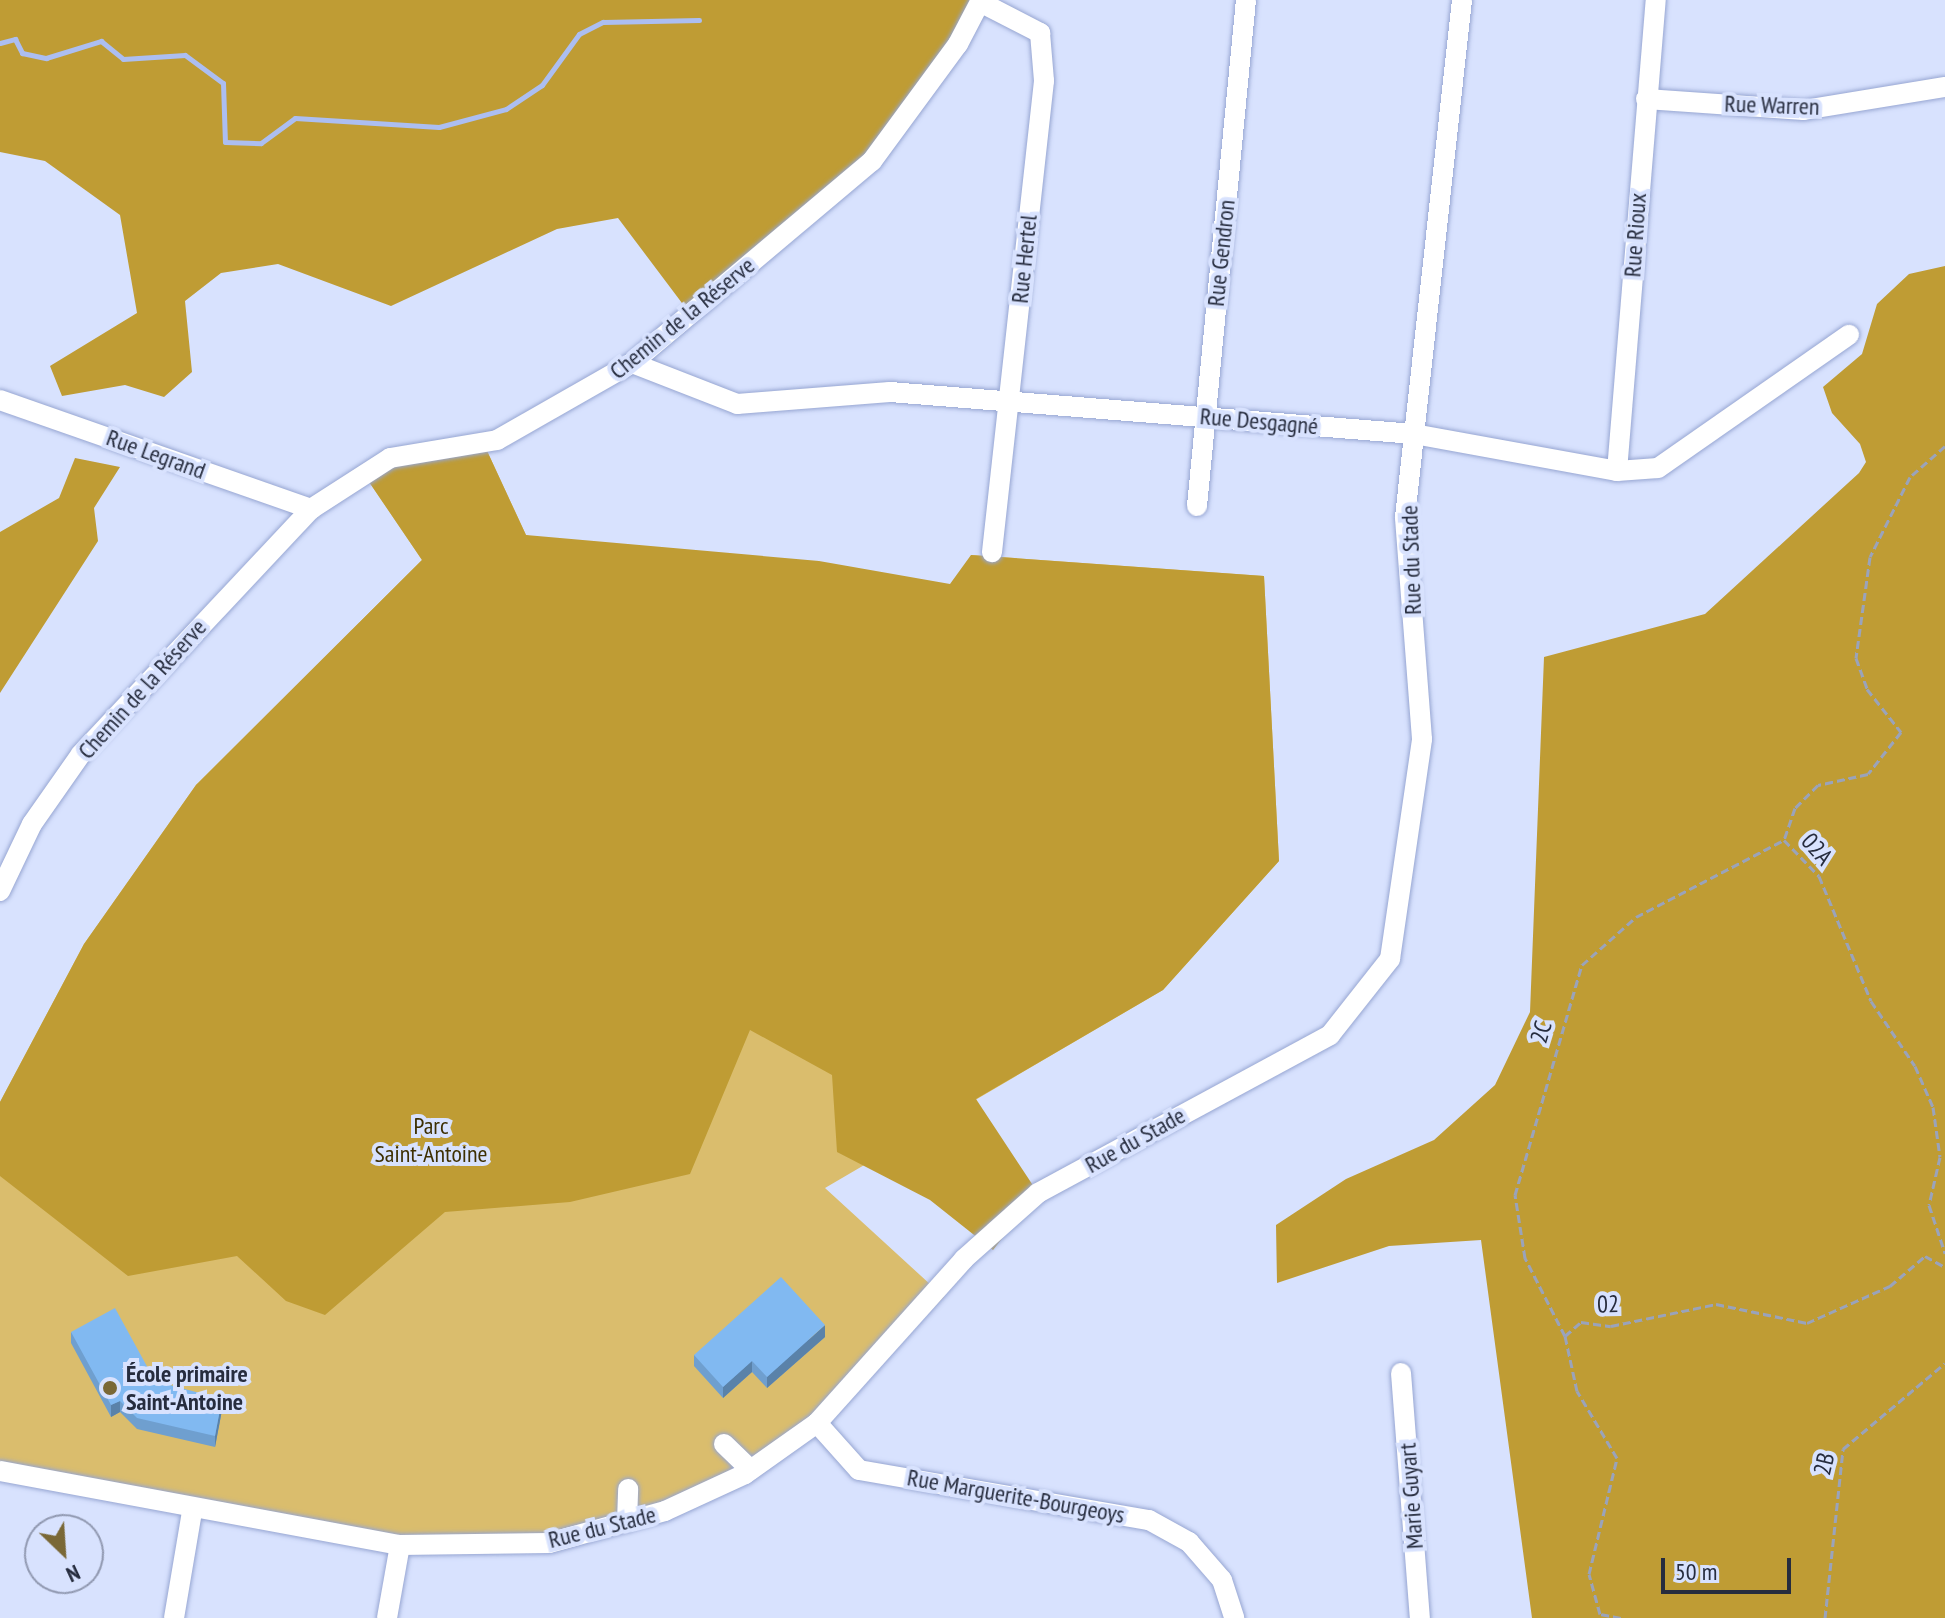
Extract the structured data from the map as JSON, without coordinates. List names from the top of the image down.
{
  "streets": {
    "street": [
      "Rue Warren",
      "Rue Rioux",
      "Rue Gendron",
      "Rue Hertel",
      "Chemin de la Réserve",
      "Rue Desgagné",
      "Rue Legrand",
      "Rue du Stade",
      "Rue Marguerite-Bourgeoys",
      "Marie Guyart"
    ],
    "path": [
      "02A",
      "2C",
      "02",
      "2B"
    ]
  },
  "crossings": [
    ["Rue Warren", "Rue Rioux"],
    ["Rue Rioux", "Rue Desgagné"],
    ["Rue Gendron", "Rue Desgagné"],
    ["Rue Hertel", "Chemin de la Réserve"],
    ["Rue Hertel", "Rue Desgagné"],
    ["Chemin de la Réserve", "Rue Desgagné"],
    ["Chemin de la Réserve", "Rue Legrand"],
    ["Rue Desgagné", "Rue du Stade"],
    ["Rue du Stade", "Rue Marguerite-Bourgeoys"],
    ["02A", "2C"],
    ["2C", "02"]
  ],
  "parks": ["Parc Saint-Antoine"],
  "places": ["École primaire Saint-Antoine"],
  "scale_bar": "50 m",
  "north": "bottom right"
}
